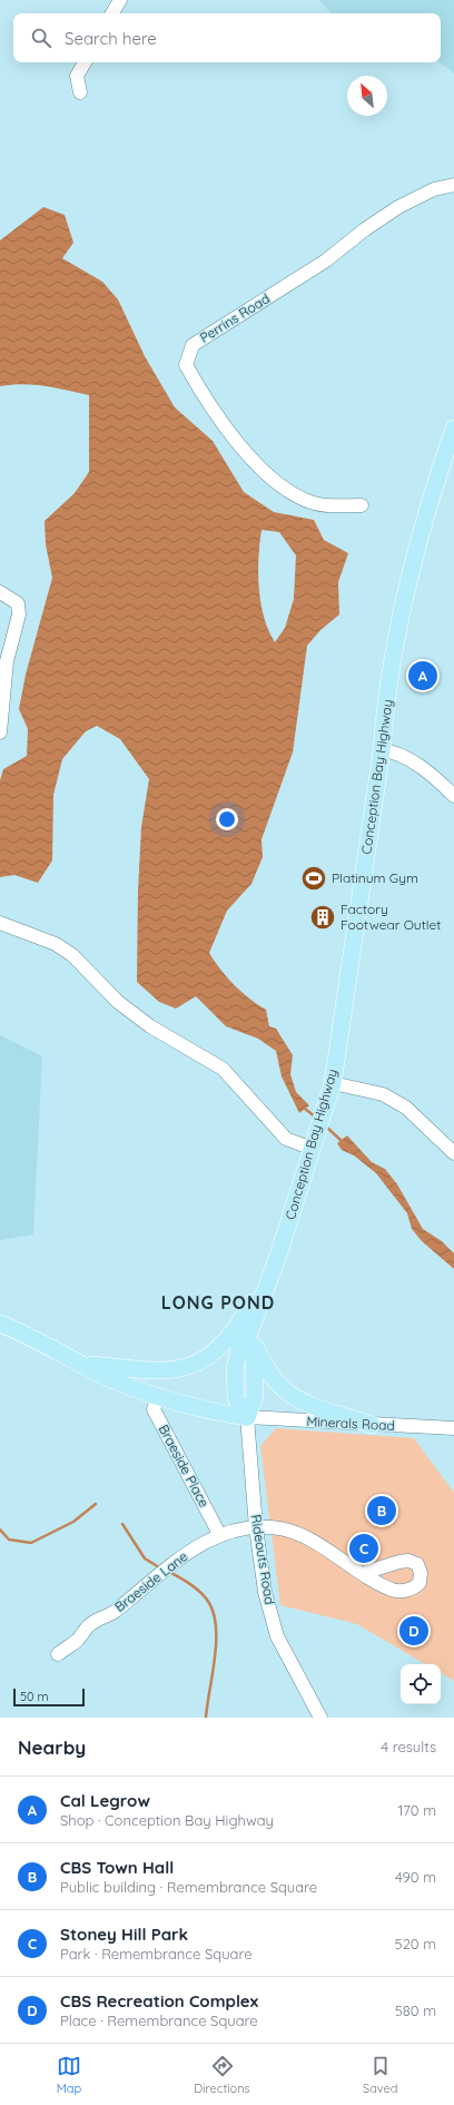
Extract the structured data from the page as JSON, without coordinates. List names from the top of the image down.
{
  "streets": {
    "main road": ["Conception Bay Highway"],
    "street": [
      "Perrins Road",
      "Minerals Road",
      "Braeside Place",
      "Rideouts Road",
      "Braeside Lane"
    ]
  },
  "crossings": [
    ["Conception Bay Highway", "Minerals Road"],
    ["Conception Bay Highway", "Rideouts Road"],
    ["Minerals Road", "Rideouts Road"],
    ["Braeside Place", "Braeside Lane"],
    ["Rideouts Road", "Braeside Lane"]
  ],
  "districts": ["LONG POND"],
  "places": {
    "sports": ["Platinum Gym"],
    "building": ["Factory Footwear Outlet"]
  },
  "scale_bar": "50 m",
  "north": "top left",
  "page": {
    "search": "Search here",
    "pins": [
      "A",
      "B",
      "C",
      "D"
    ],
    "scale": "50 m",
    "heading": ["Nearby", "4 results"],
    "list": [
      {
        "mark": "A",
        "name": "Cal Legrow",
        "note": "Shop · Conception Bay Highway",
        "value": "170 m"
      },
      {
        "mark": "B",
        "name": "CBS Town Hall",
        "note": "Public building · Remembrance Square",
        "value": "490 m"
      },
      {
        "mark": "C",
        "name": "Stoney Hill Park",
        "note": "Park · Remembrance Square",
        "value": "520 m"
      },
      {
        "mark": "D",
        "name": "CBS Recreation Complex",
        "note": "Place · Remembrance Square",
        "value": "580 m"
      }
    ],
    "nav": ["Map", "Directions", "Saved"]
  }
}
